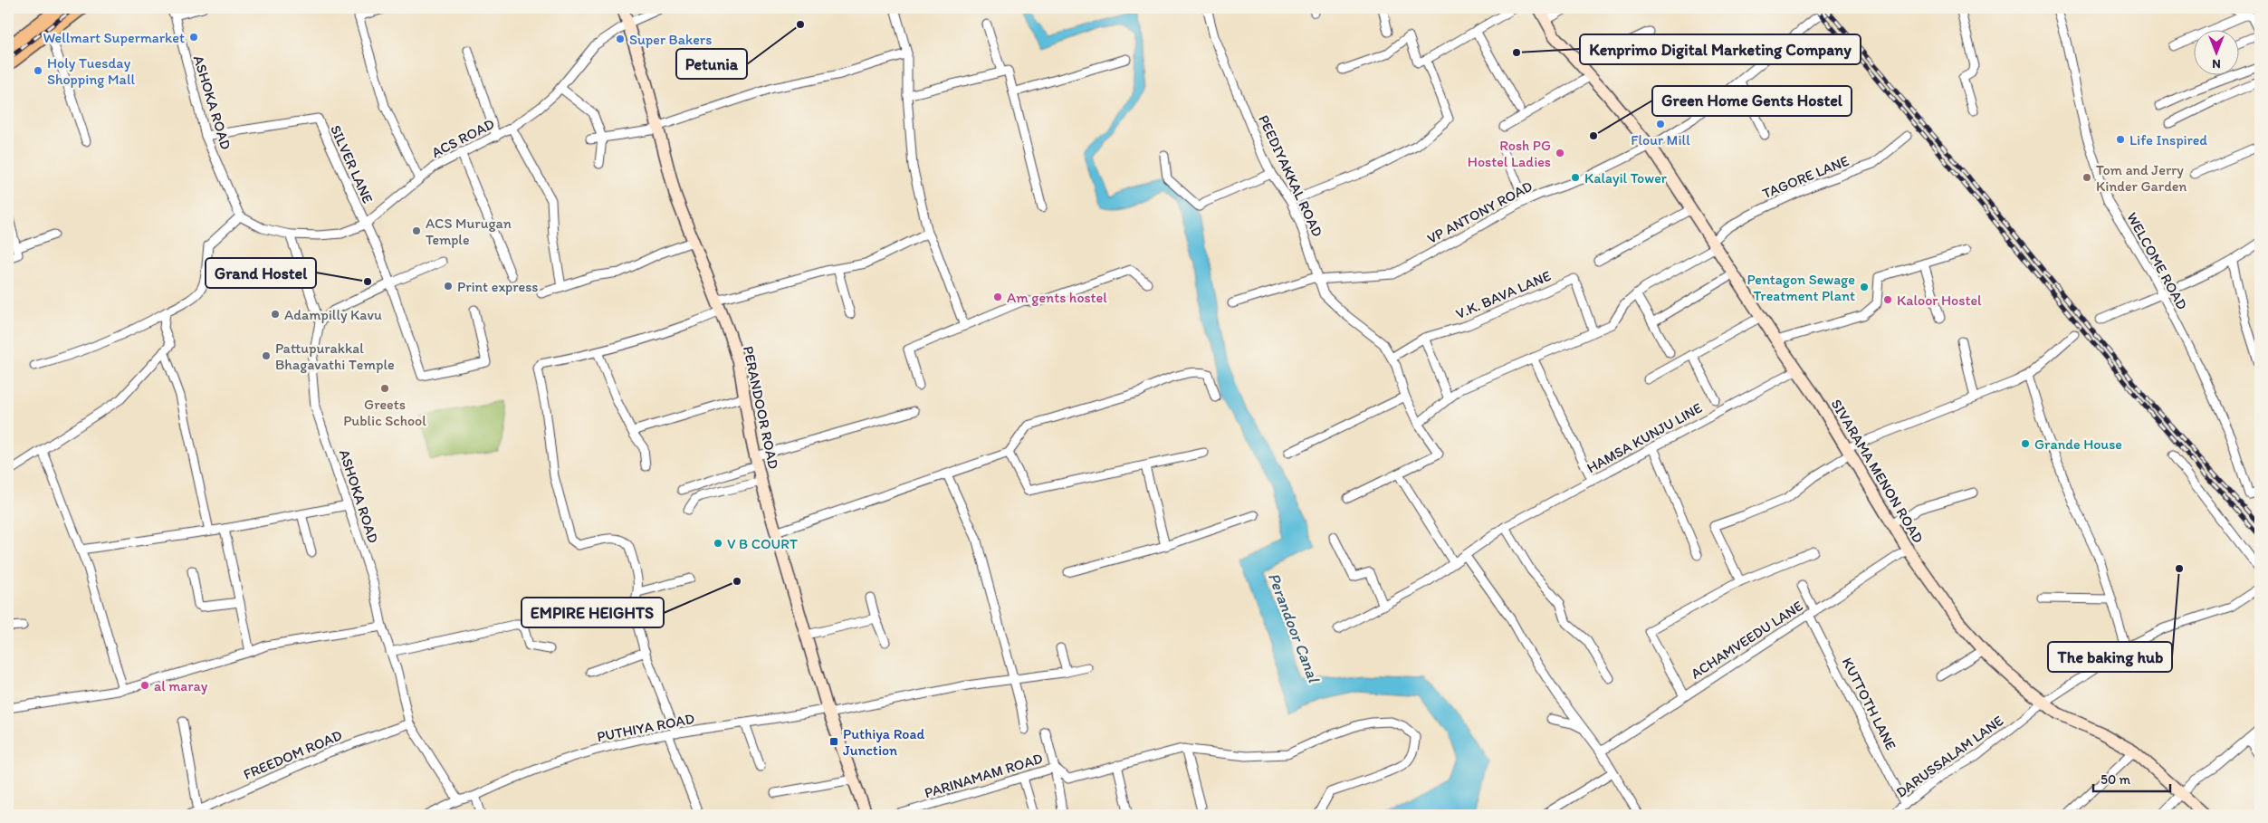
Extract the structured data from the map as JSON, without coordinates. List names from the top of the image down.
{
  "streets": {
    "street": [
      "ASHOKA ROAD",
      "ACS ROAD",
      "SILVER LANE",
      "PEEDIYAKKAL ROAD",
      "TAGORE LANE",
      "VP ANTONY ROAD",
      "WELCOME ROAD",
      "V.K. BAVA LANE",
      "PERANDOOR ROAD",
      "HAMSA KUNJU LINE",
      "SIVARAMA MENON ROAD",
      "ACHAMVEEDU LANE",
      "KUTTOTH LANE",
      "PUTHIYA ROAD",
      "FREEDOM ROAD",
      "DARUSSALAM LANE",
      "PARINAMAM ROAD"
    ]
  },
  "crossings": [
    ["ASHOKA ROAD", "ACS ROAD"],
    ["ASHOKA ROAD", "SILVER LANE"],
    ["ASHOKA ROAD", "FREEDOM ROAD"],
    ["ACS ROAD", "SILVER LANE"],
    ["ACS ROAD", "PERANDOOR ROAD"],
    ["PEEDIYAKKAL ROAD", "VP ANTONY ROAD"],
    ["PEEDIYAKKAL ROAD", "V.K. BAVA LANE"],
    ["TAGORE LANE", "SIVARAMA MENON ROAD"],
    ["VP ANTONY ROAD", "SIVARAMA MENON ROAD"],
    ["PERANDOOR ROAD", "PUTHIYA ROAD"],
    ["HAMSA KUNJU LINE", "SIVARAMA MENON ROAD"],
    ["SIVARAMA MENON ROAD", "ACHAMVEEDU LANE"],
    ["SIVARAMA MENON ROAD", "DARUSSALAM LANE"],
    ["ACHAMVEEDU LANE", "KUTTOTH LANE"],
    ["KUTTOTH LANE", "DARUSSALAM LANE"]
  ],
  "water": ["Perandoor Canal"],
  "places": {
    "other": [
      "Petunia",
      "Wellmart Supermarket",
      "Super Bakers",
      "Kenprimo Digital Marketing Company",
      "Holy Tuesday Shopping Mall",
      "Flour Mill",
      "Green Home Gents Hostel",
      "Life Inspired",
      "Rosh PG Hostel Ladies",
      "Kalayil Tower",
      "Tom and Jerry Kinder Garden",
      "ACS Murugan Temple",
      "Grand Hostel",
      "Print express",
      "Pentagon Sewage Treatment Plant",
      "Am gents hostel",
      "Kaloor Hostel",
      "Adampilly Kavu",
      "Pattupurakkal Bhagavathi Temple",
      "Greets Public School",
      "Grande House",
      "V B COURT",
      "The baking hub",
      "EMPIRE HEIGHTS",
      "al maray"
    ],
    "transit": ["Puthiya Road Junction"]
  },
  "scale_bar": "50 m",
  "north": "bottom"
}
